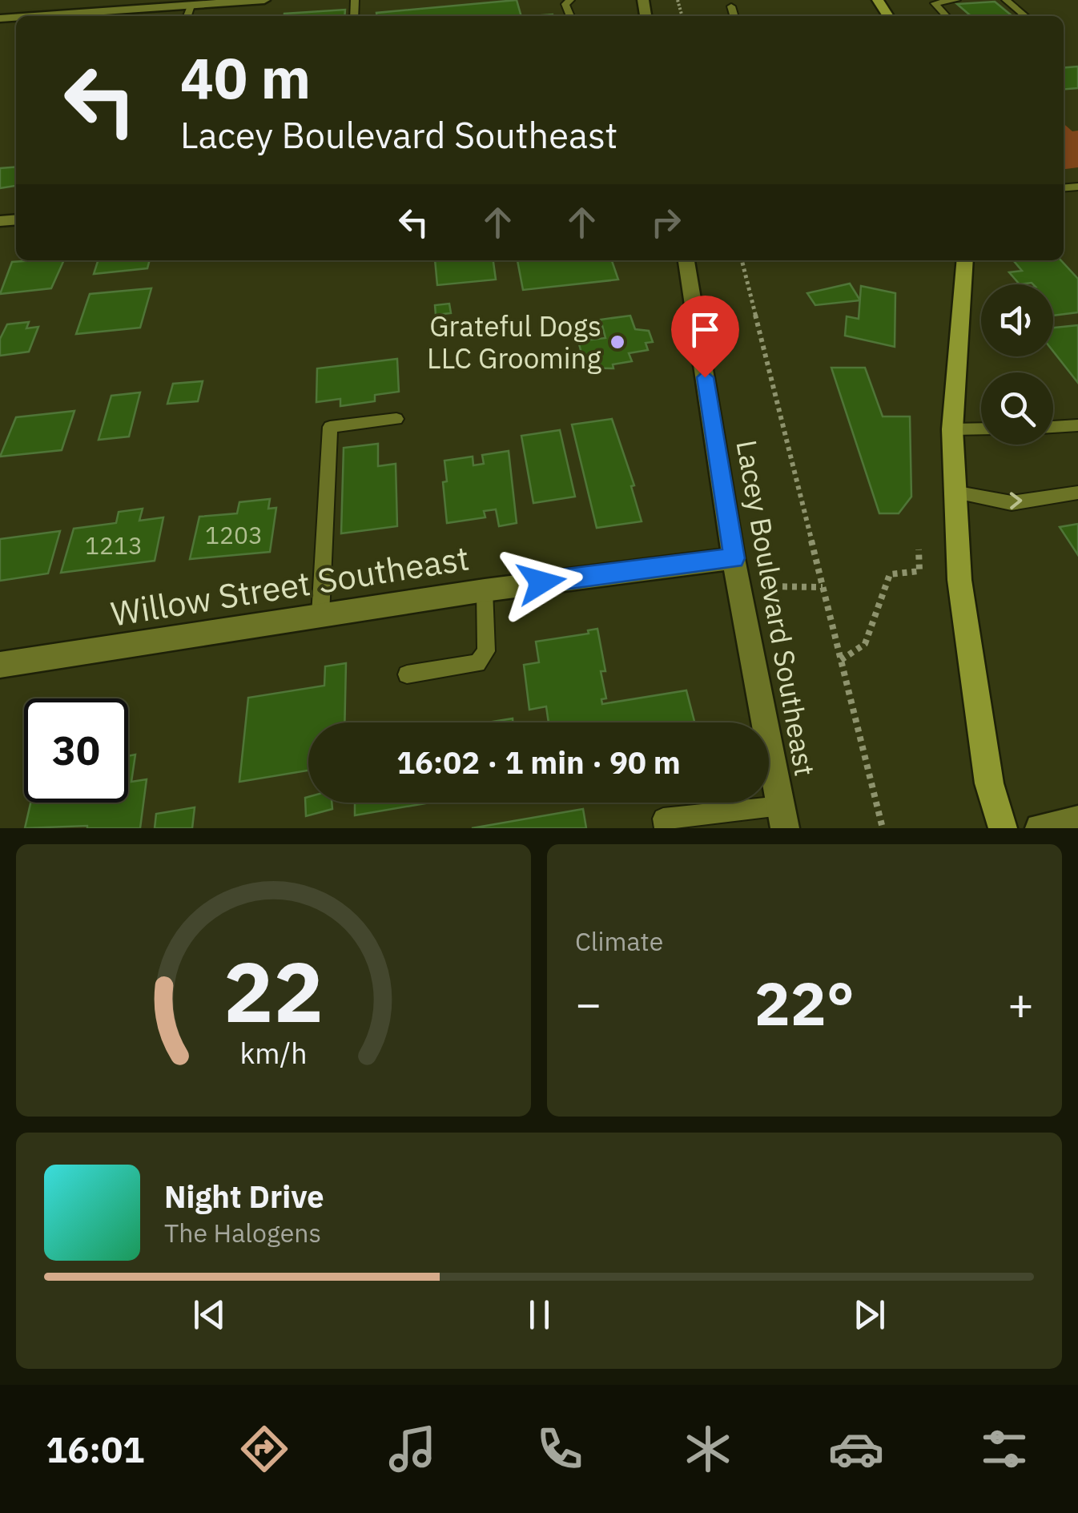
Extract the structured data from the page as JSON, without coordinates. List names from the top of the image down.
{
  "streets": {
    "street": ["Willow Street Southeast", "Lacey Boulevard Southeast"]
  },
  "crossings": [
    ["Willow Street Southeast", "Lacey Boulevard Southeast"]
  ],
  "places": ["Grateful Dogs LLC Grooming"],
  "house_numbers": ["1203", "1213"],
  "page": {
    "turn": ["40 m", "Lacey Boulevard Southeast"],
    "limit": "30",
    "trip": "16:02 · 1 min · 90 m",
    "tile": "Climate",
    "heat": ["−", "22°", "+"],
    "song": ["Night Drive", "The Halogens"],
    "tabs": "16:01",
    "gauge": ["22", "km/h"]
  }
}
